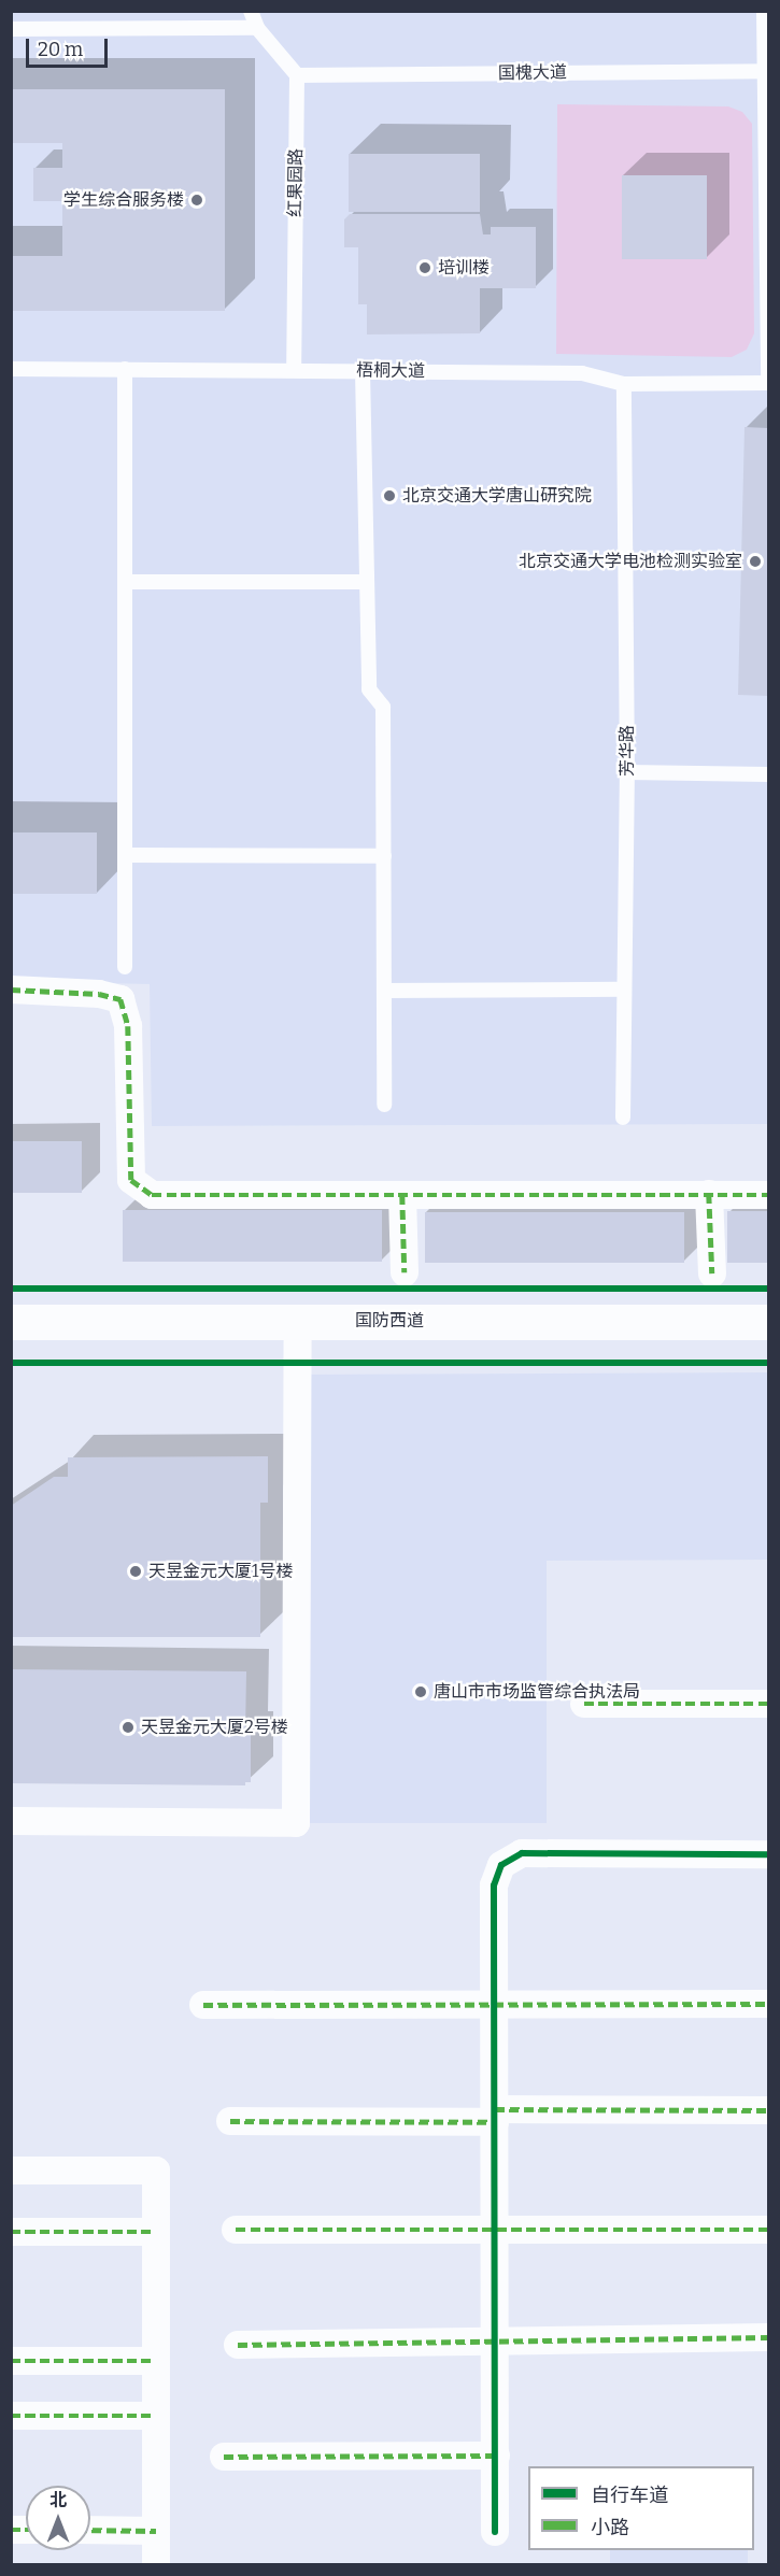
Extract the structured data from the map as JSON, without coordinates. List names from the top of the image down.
{
  "streets": {
    "street": ["国防西道"],
    "lane": [
      "国槐大道",
      "红果园路",
      "梧桐大道",
      "芳华路"
    ]
  },
  "crossings": [
    ["国槐大道", "红果园路"],
    ["红果园路", "梧桐大道"],
    ["梧桐大道", "芳华路"]
  ],
  "places": [
    "学生综合服务楼",
    "培训楼",
    "北京交通大学唐山研究院",
    "北京交通大学电池检测实验室",
    "天昱金元大厦1号楼",
    "唐山市市场监管综合执法局",
    "天昱金元大厦2号楼"
  ],
  "legend": ["自行车道", "小路"],
  "scale_bar": "20 m",
  "north": "top"
}
